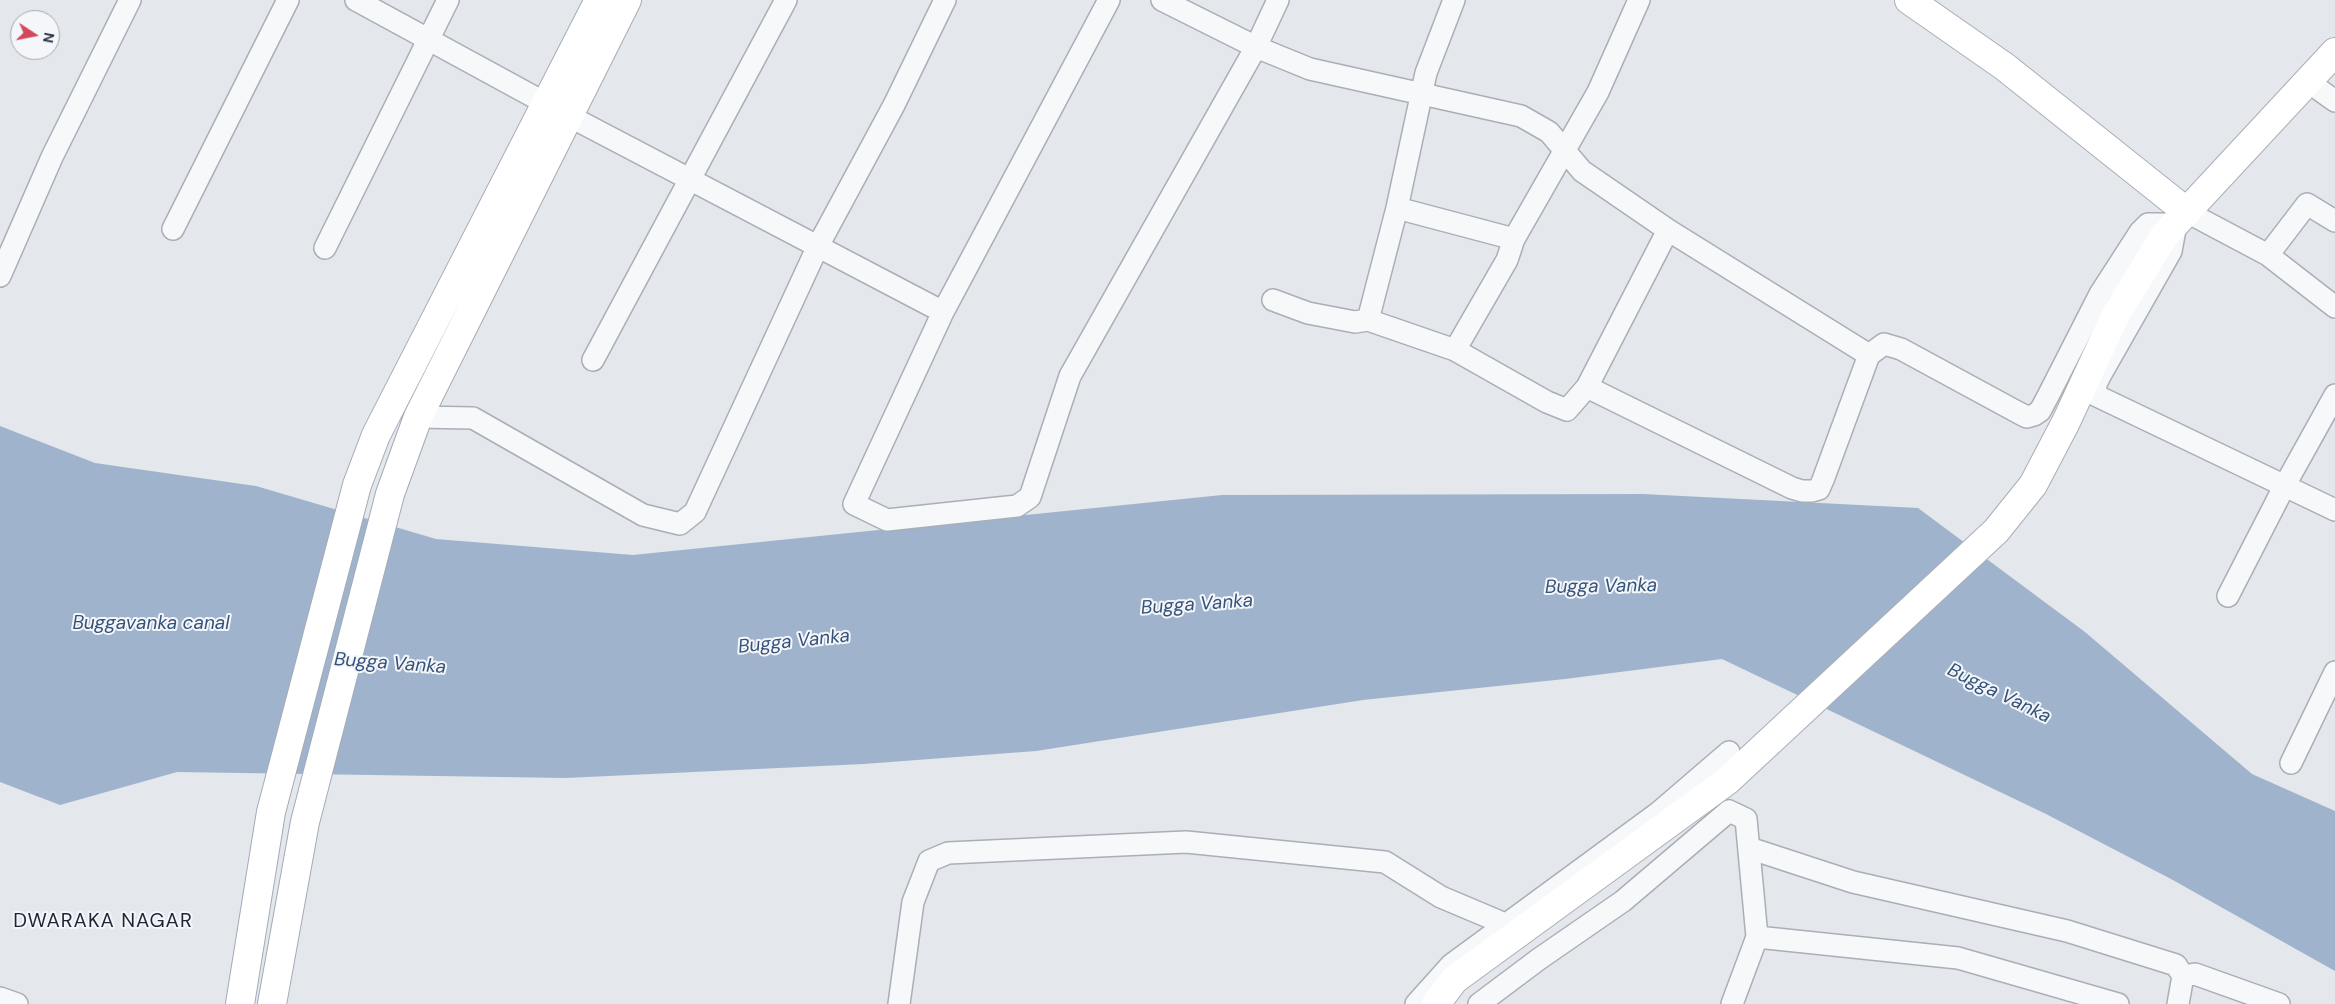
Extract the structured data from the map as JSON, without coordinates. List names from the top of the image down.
{
  "districts": ["DWARAKA NAGAR"],
  "water": ["Bugga Vanka", "Buggavanka canal"],
  "north": "right"
}
